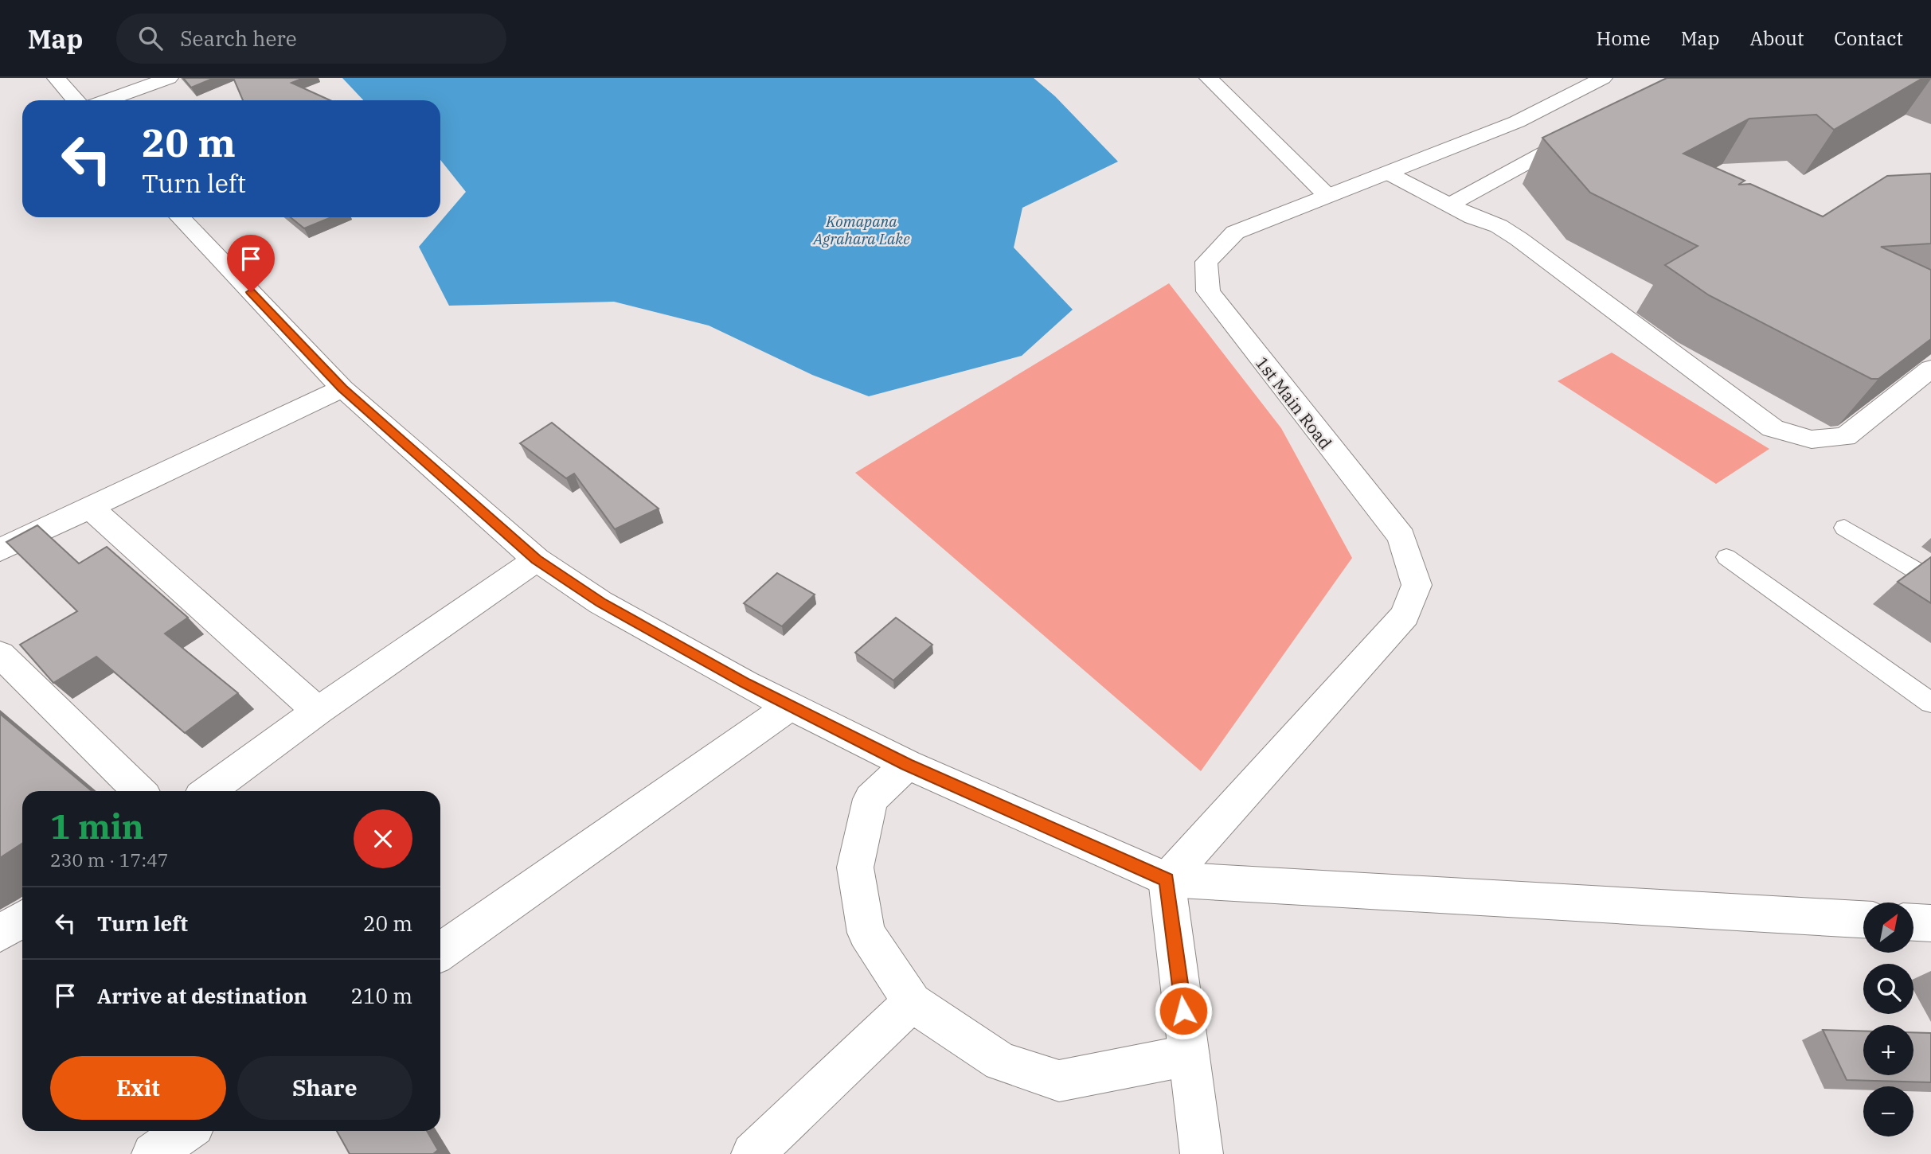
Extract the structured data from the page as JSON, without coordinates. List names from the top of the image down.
{
  "streets": {
    "street": ["1st Main Road"]
  },
  "water": ["Komapana Agrahara Lake"],
  "north": "top right",
  "page": {
    "header": "Map",
    "search": "Search here",
    "nav": [
      "Home",
      "Map",
      "About",
      "Contact"
    ],
    "turn": ["20 m", "Turn left"],
    "heading": ["1 min", "230 m · 17:47"],
    "list": [
      {
        "name": "Turn left",
        "value": "20 m"
      },
      {
        "name": "Arrive at destination",
        "value": "210 m"
      }
    ],
    "map_buttons": ["+", "−"],
    "buttons": ["Exit", "Share"]
  }
}
